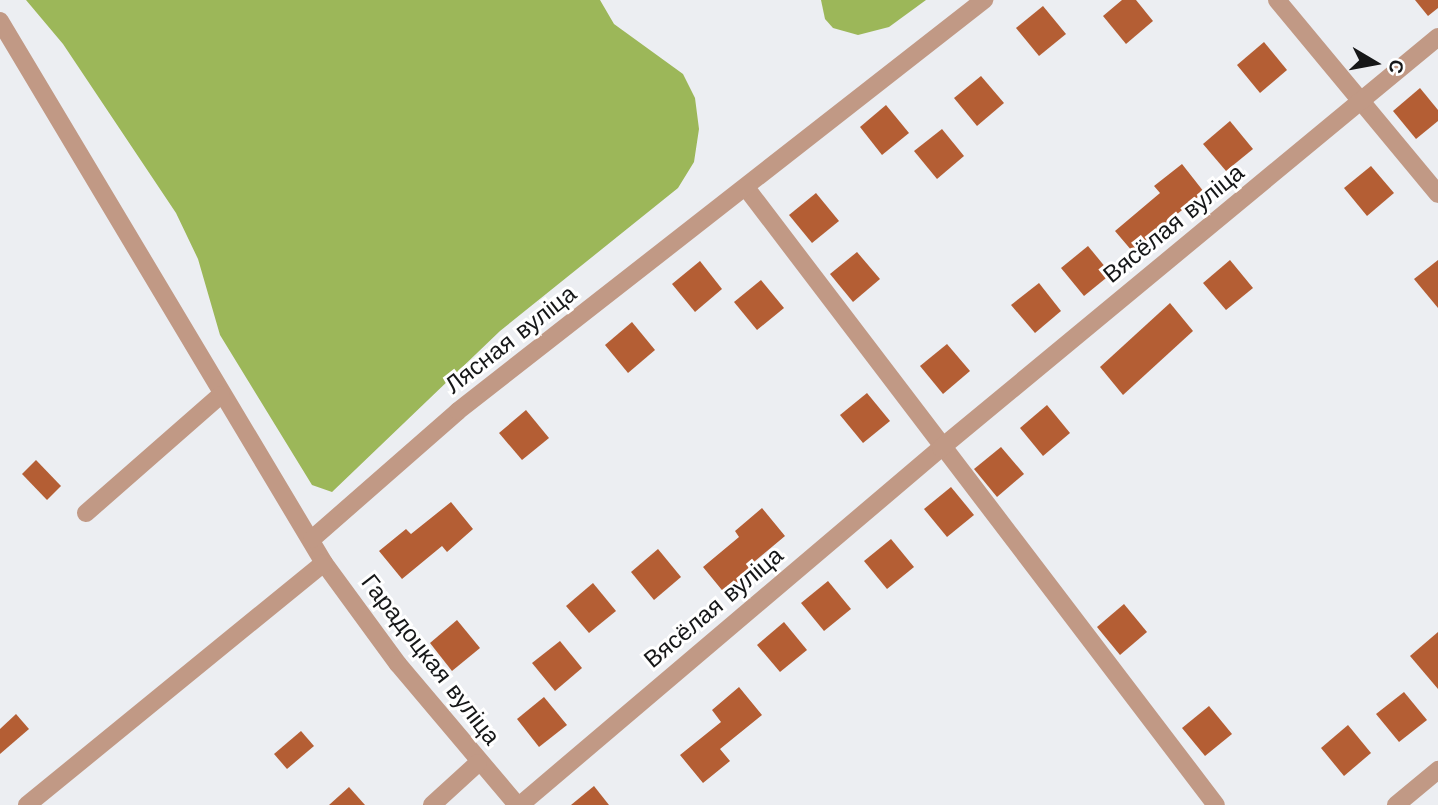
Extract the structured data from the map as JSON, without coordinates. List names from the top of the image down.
{
  "streets": {
    "street": ["Вясёлая вуліца", "Лясная вуліца", "Гарадоцкая вуліца"]
  },
  "crossings": [
    ["Вясёлая вуліца", "Гарадоцкая вуліца"],
    ["Лясная вуліца", "Гарадоцкая вуліца"]
  ],
  "north": "right"
}
